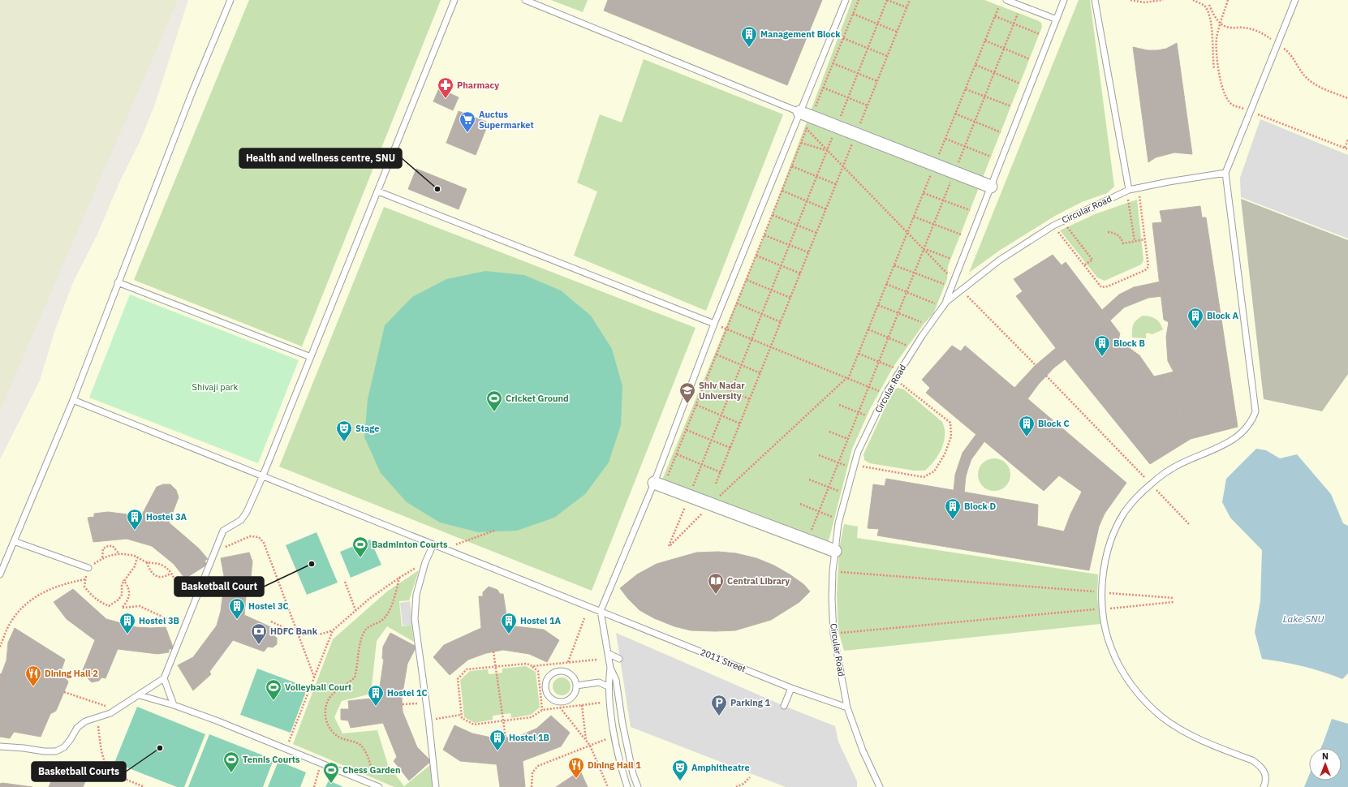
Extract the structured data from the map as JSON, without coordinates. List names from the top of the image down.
{
  "streets": {
    "lane": ["Circular Road", "2011 Street"]
  },
  "crossings": [
    ["Circular Road", "2011 Street"]
  ],
  "water": ["Lake SNU"],
  "parks": ["Shivaji park"],
  "places": {
    "building": [
      "Management Block",
      "Block A",
      "Block B",
      "Block C",
      "Block D",
      "Hostel 3A",
      "Hostel 3C",
      "Hostel 3B",
      "Hostel 1A",
      "Hostel 1C",
      "Hostel 1B"
    ],
    "pharmacy": ["Pharmacy"],
    "supermarket": ["Auctus Supermarket"],
    "other": ["Health and wellness centre, SNU", "Basketball Court", "Basketball Courts"],
    "school or university": ["Shiv Nadar University"],
    "sports": [
      "Cricket Ground",
      "Badminton Courts",
      "Volleyball Court",
      "Tennis Courts",
      "Chess Garden"
    ],
    "theatre": ["Stage", "Amphitheatre"],
    "library": ["Central Library"],
    "bank": ["HDFC Bank"],
    "restaurant": ["Dining Hall 2", "Dining Hall 1"],
    "parking": ["Parking 1"]
  },
  "north": "top"
}
